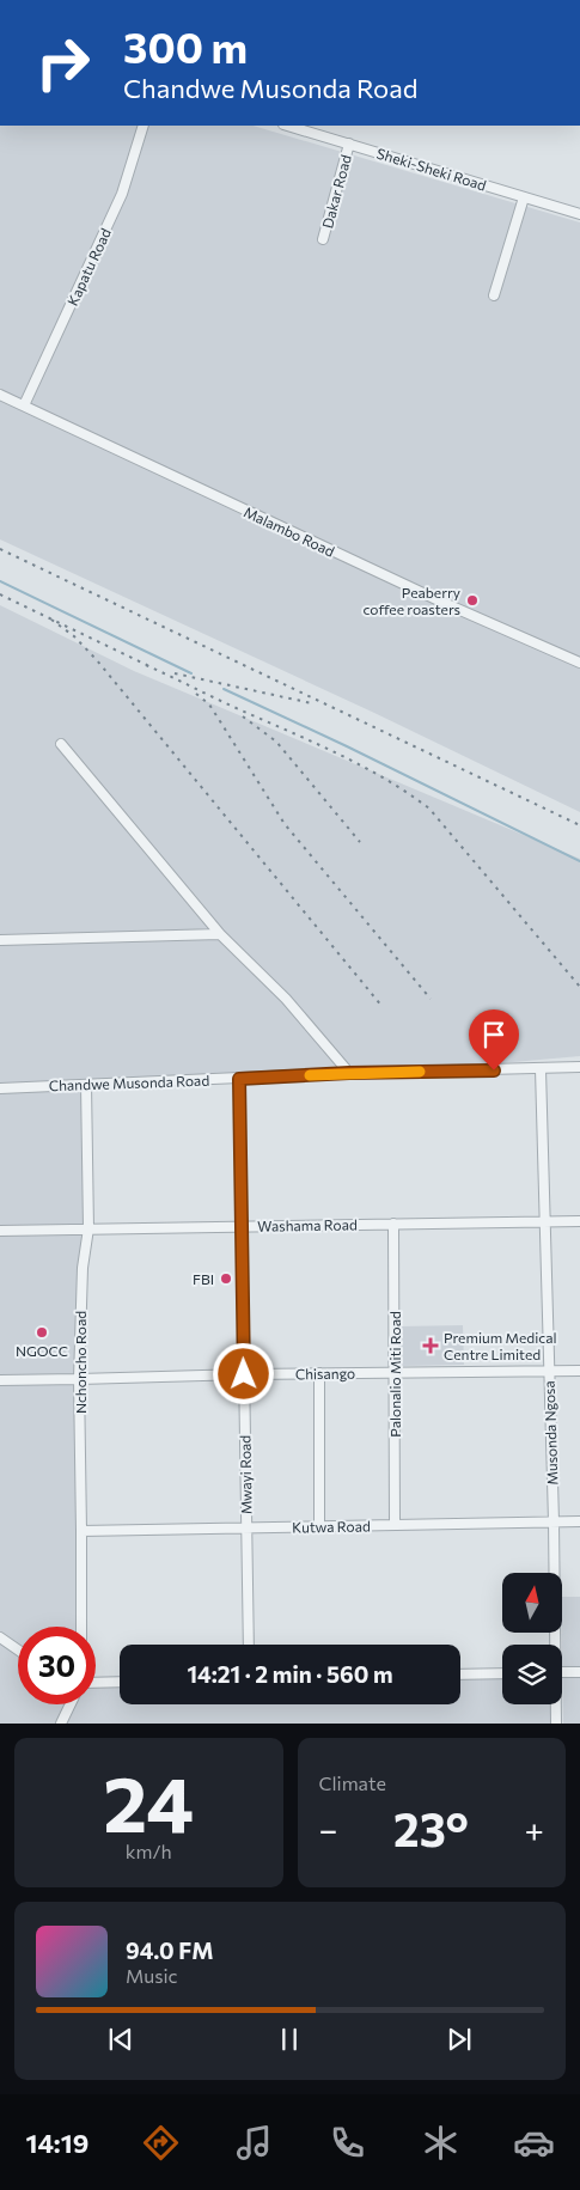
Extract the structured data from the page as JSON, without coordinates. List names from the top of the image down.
{
  "streets": {
    "street": [
      "Sheki-Sheki Road",
      "Dakar Road",
      "Kapatu Road",
      "Malambo Road",
      "Chandwe Musonda Road",
      "Washama Road",
      "Nchoncho Road",
      "Chisango",
      "Palonalio Miti Road",
      "Musonda Ngosa",
      "Mwayi Road",
      "Kutwa Road"
    ]
  },
  "crossings": [
    ["Sheki-Sheki Road", "Dakar Road"],
    ["Kapatu Road", "Malambo Road"],
    ["Chandwe Musonda Road", "Nchoncho Road"],
    ["Chandwe Musonda Road", "Musonda Ngosa"],
    ["Chandwe Musonda Road", "Mwayi Road"],
    ["Washama Road", "Nchoncho Road"],
    ["Washama Road", "Palonalio Miti Road"],
    ["Washama Road", "Musonda Ngosa"],
    ["Washama Road", "Mwayi Road"],
    ["Nchoncho Road", "Chisango"],
    ["Nchoncho Road", "Kutwa Road"],
    ["Chisango", "Palonalio Miti Road"],
    ["Chisango", "Musonda Ngosa"],
    ["Chisango", "Mwayi Road"],
    ["Palonalio Miti Road", "Kutwa Road"],
    ["Musonda Ngosa", "Kutwa Road"],
    ["Mwayi Road", "Kutwa Road"]
  ],
  "places": {
    "other": ["Peaberry coffee roasters", "FBI", "NGOCC"],
    "health": ["Premium Medical Centre Limited"]
  },
  "north": "top",
  "page": {
    "turn": ["300 m", "Chandwe Musonda Road"],
    "limit": "30",
    "trip": "14:21 · 2 min · 560 m",
    "tile": [
      ["24", "km/h"],
      "Climate"
    ],
    "heat": ["−", "23°", "+"],
    "song": ["94.0 FM", "Music"],
    "tabs": "14:19"
  }
}
